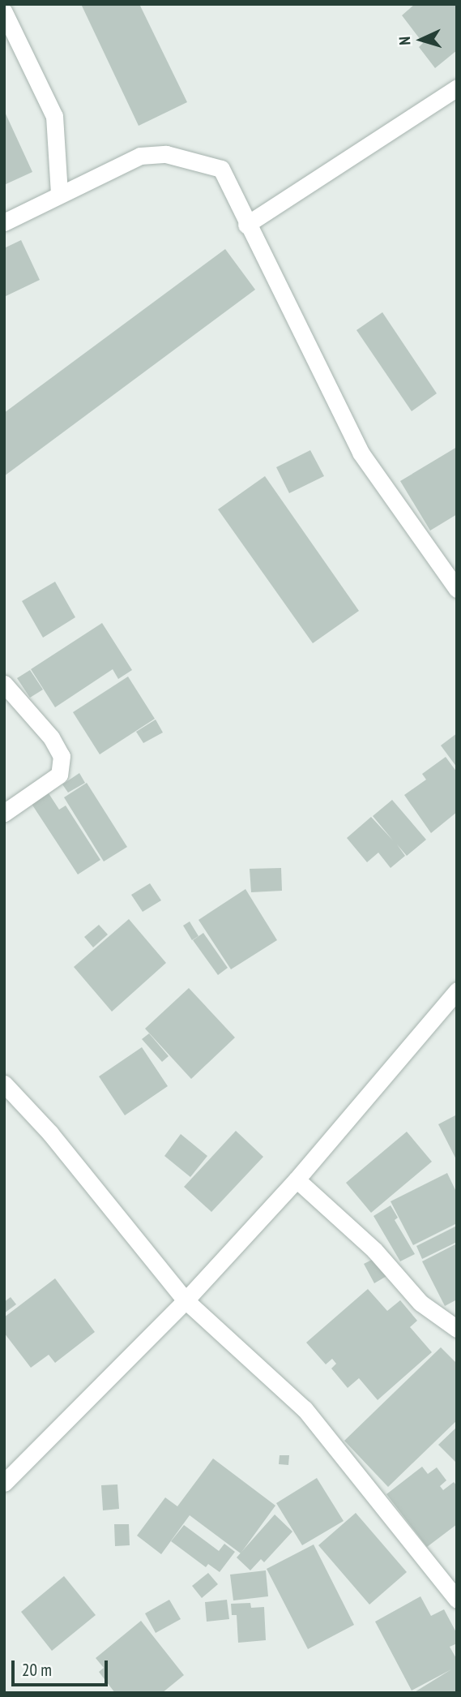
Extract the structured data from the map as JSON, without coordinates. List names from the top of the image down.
{
  "scale_bar": "20 m",
  "north": "left"
}
